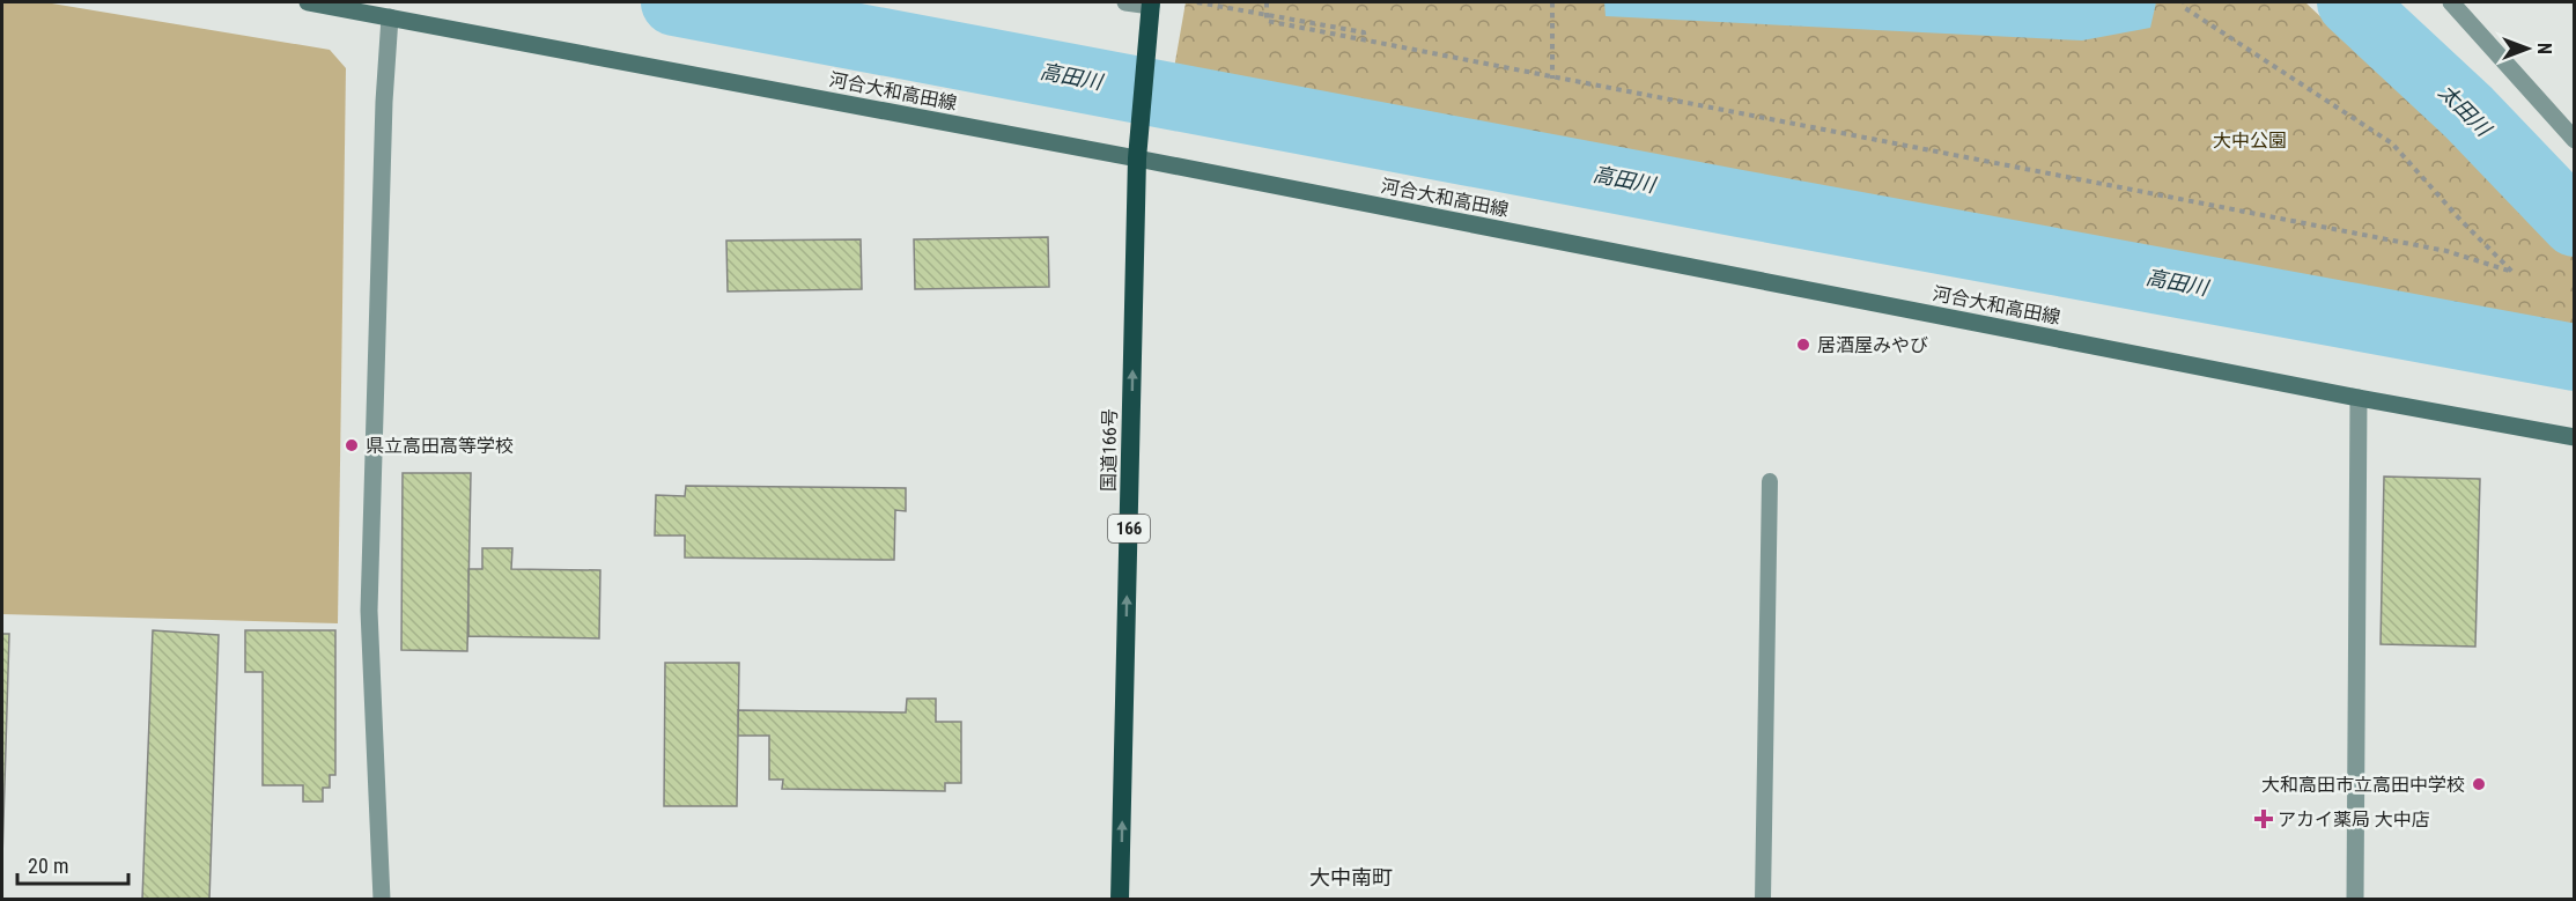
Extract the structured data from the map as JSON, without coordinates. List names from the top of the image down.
{
  "streets": {
    "highway": ["国道166号", "166"],
    "main road": ["河合大和高田線"]
  },
  "crossings": [
    ["河合大和高田線", "国道166号"]
  ],
  "one_way": ["国道166号"],
  "districts": ["大中南町"],
  "water": ["高田川", "太田川"],
  "parks": ["大中公園"],
  "places": {
    "other": ["居酒屋みやび", "県立高田高等学校", "大和高田市立高田中学校"],
    "health": ["アカイ薬局 大中店"]
  },
  "scale_bar": "20 m",
  "north": "right"
}
